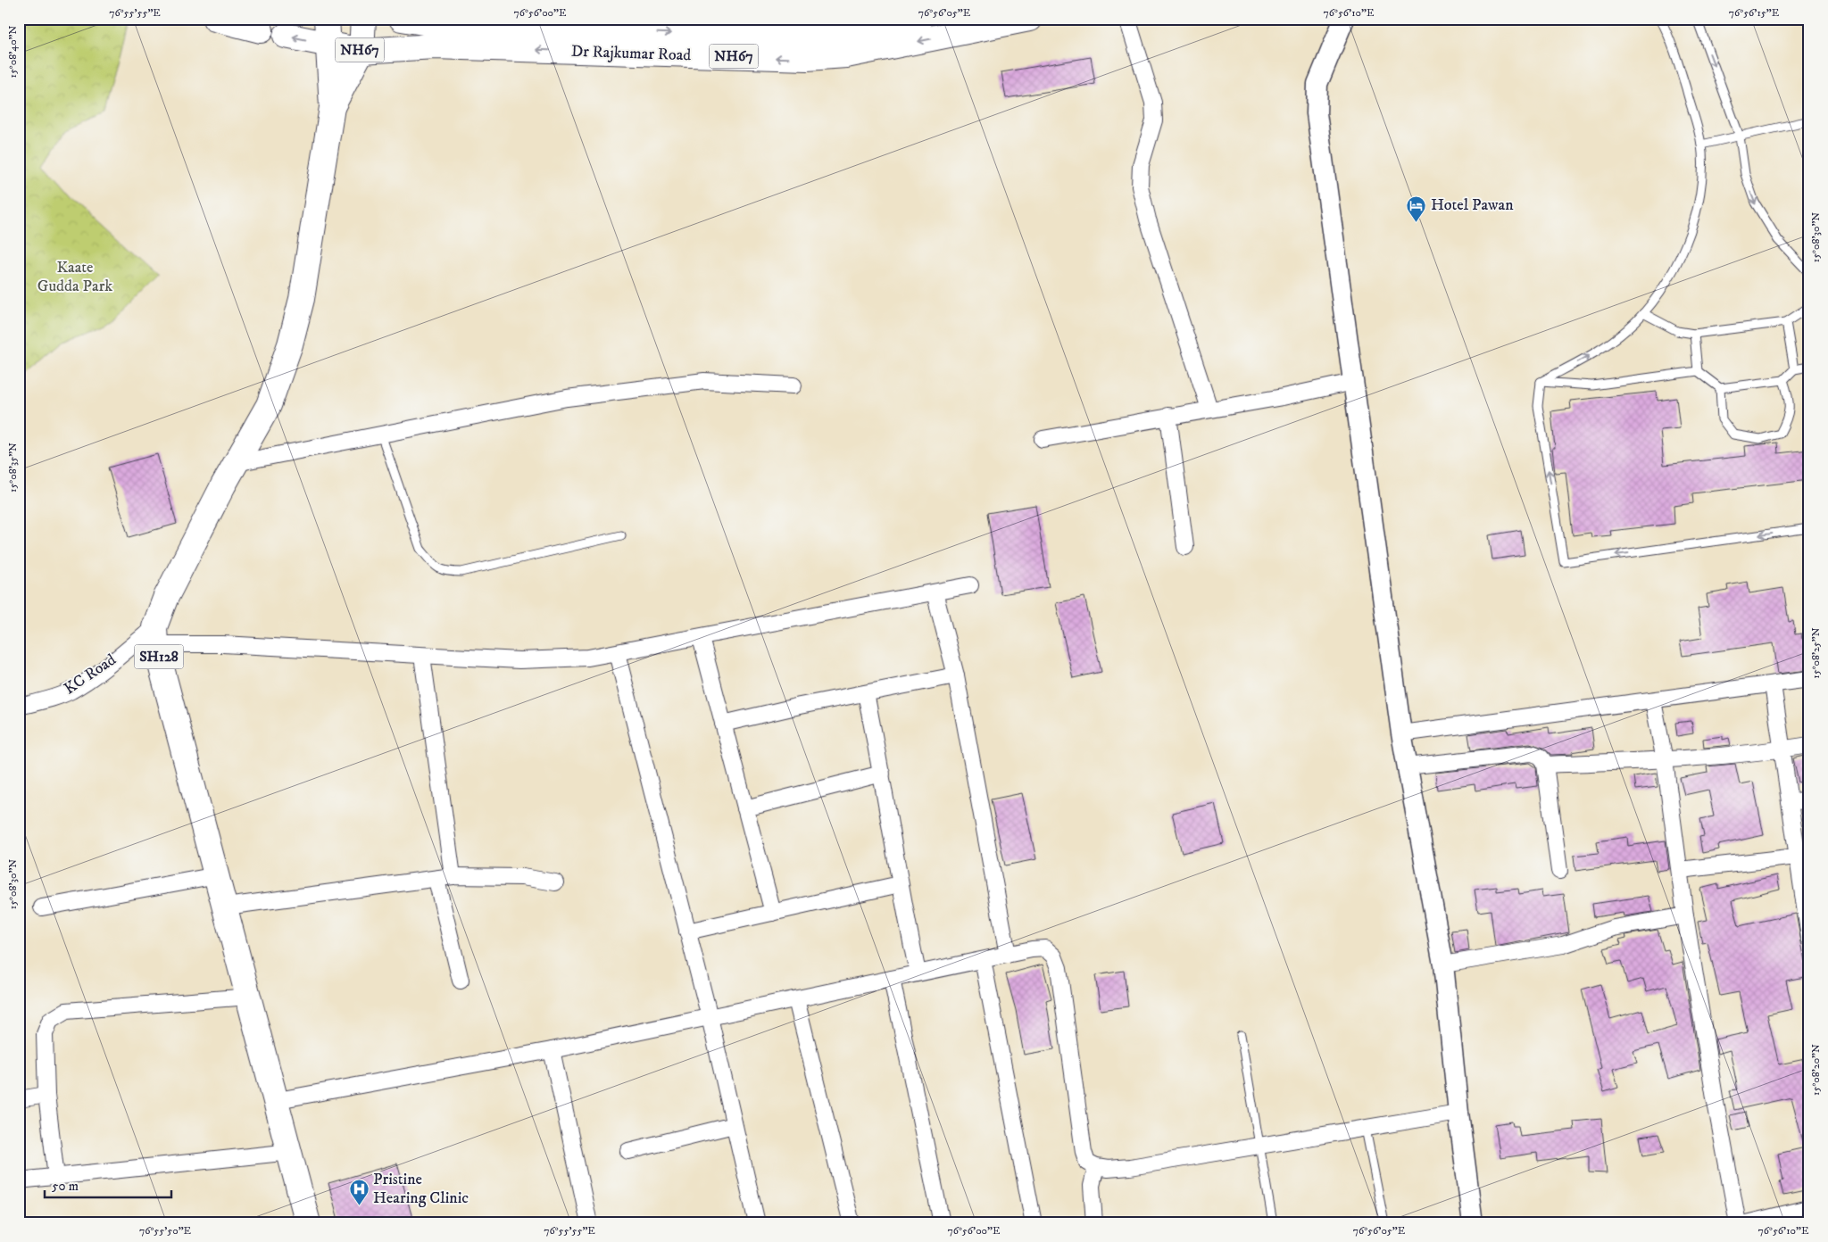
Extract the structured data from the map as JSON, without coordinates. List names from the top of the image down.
{
  "streets": {
    "main road": ["NH67", "Dr Rajkumar Road", "SH128"],
    "street": ["KC Road"]
  },
  "crossings": [
    ["Dr Rajkumar Road", "SH128"],
    ["SH128", "KC Road"]
  ],
  "parks": ["Kaate Gudda Park"],
  "places": {
    "hotel": ["Hotel Pawan"],
    "hospital": ["Pristine Hearing Clinic"]
  },
  "scale_bar": "50 m",
  "coordinates": [
    "76°55'55\"E",
    "76°56'00\"E",
    "76°56'05\"E",
    "76°56'10\"E",
    "76°56'15\"E",
    "15°08'40\"N",
    "15°08'30\"N",
    "15°08'35\"N",
    "15°08'25\"N",
    "15°08'20\"N",
    "76°55'50\"E"
  ]
}
